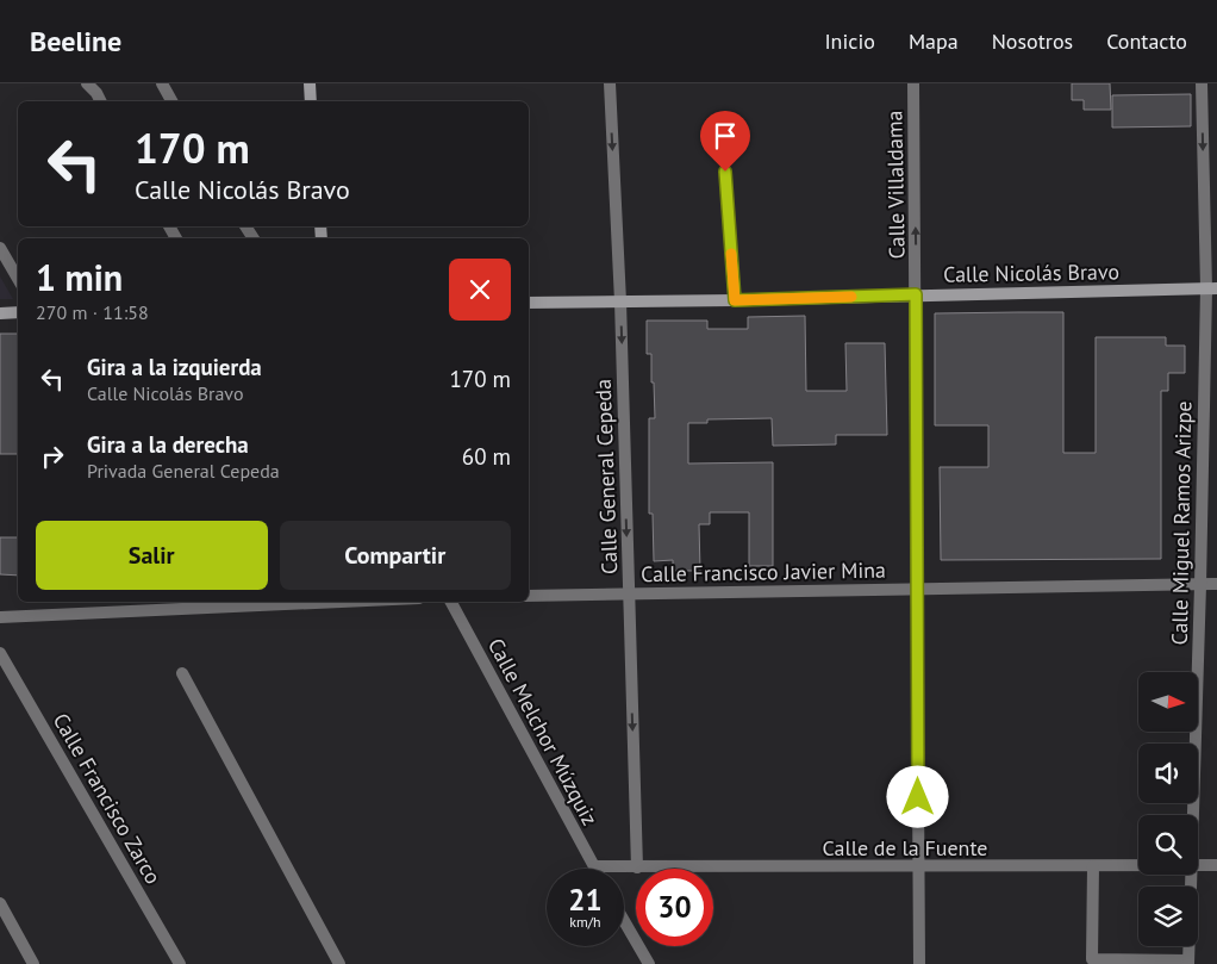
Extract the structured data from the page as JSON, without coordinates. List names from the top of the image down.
{
  "streets": {
    "street": [
      "Calle Villaldama",
      "Calle Nicolás Bravo",
      "Calle General Cepeda",
      "Calle Miguel Ramos Arizpe",
      "Calle Francisco Javier Mina",
      "Calle Melchor Múzquiz",
      "Calle Francisco Zarco",
      "Calle de la Fuente"
    ]
  },
  "crossings": [
    ["Calle Villaldama", "Calle Nicolás Bravo"],
    ["Calle Villaldama", "Calle Francisco Javier Mina"],
    ["Calle Villaldama", "Calle de la Fuente"],
    ["Calle Nicolás Bravo", "Calle General Cepeda"],
    ["Calle Nicolás Bravo", "Calle Miguel Ramos Arizpe"],
    ["Calle General Cepeda", "Calle Francisco Javier Mina"],
    ["Calle General Cepeda", "Calle de la Fuente"],
    ["Calle Miguel Ramos Arizpe", "Calle Francisco Javier Mina"],
    ["Calle Melchor Múzquiz", "Calle de la Fuente"]
  ],
  "one_way": ["Calle General Cepeda"],
  "north": "right",
  "page": {
    "header": "Beeline",
    "nav": [
      "Inicio",
      "Mapa",
      "Nosotros",
      "Contacto"
    ],
    "turn": ["170 m", "Calle Nicolás Bravo"],
    "heading": ["1 min", "270 m · 11:58"],
    "list": [
      {
        "name": "Gira a la izquierda",
        "note": "Calle Nicolás Bravo",
        "value": "170 m"
      },
      {
        "name": "Gira a la derecha",
        "note": "Privada General Cepeda",
        "value": "60 m"
      }
    ],
    "buttons": ["Salir", "Compartir"],
    "speed": "21 km/h",
    "limit": "30"
  }
}
